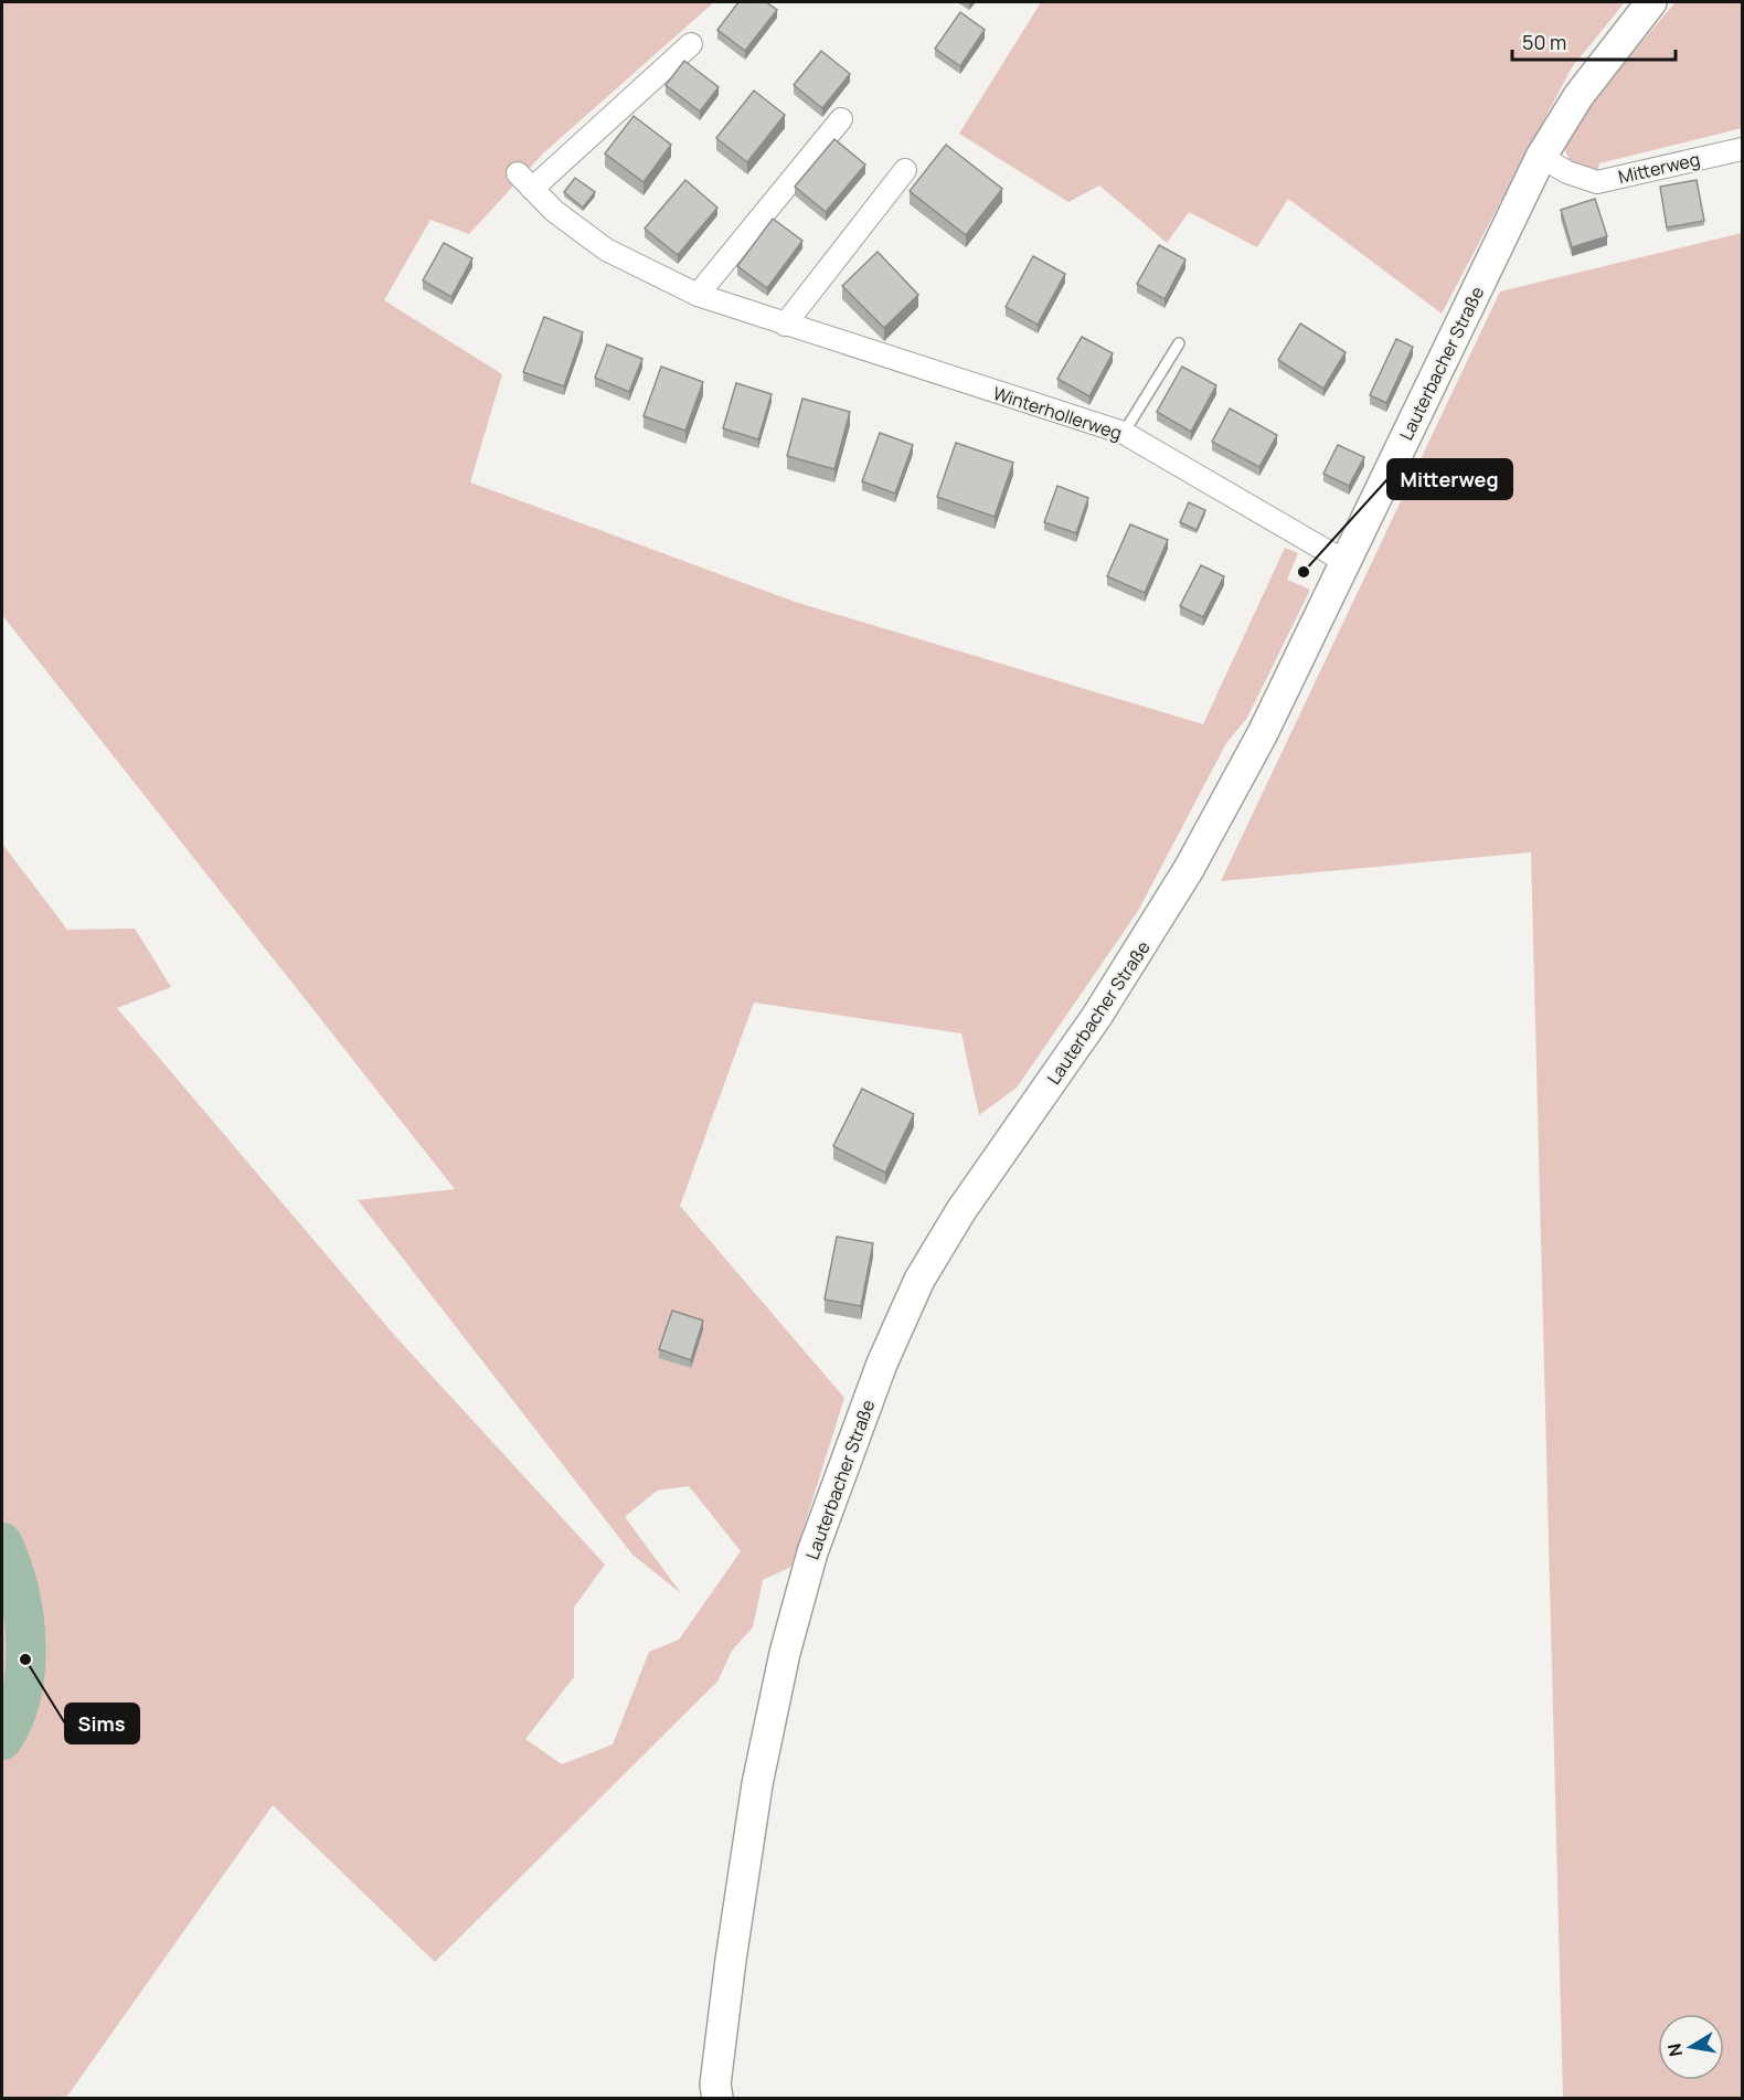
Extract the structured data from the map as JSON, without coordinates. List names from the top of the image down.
{
  "streets": {
    "street": ["Mitterweg", "Lauterbacher Straße", "Winterhollerweg"]
  },
  "crossings": [
    ["Mitterweg", "Lauterbacher Straße"],
    ["Lauterbacher Straße", "Winterhollerweg"]
  ],
  "places": ["Mitterweg", "Sims"],
  "scale_bar": "50 m",
  "north": "left"
}
